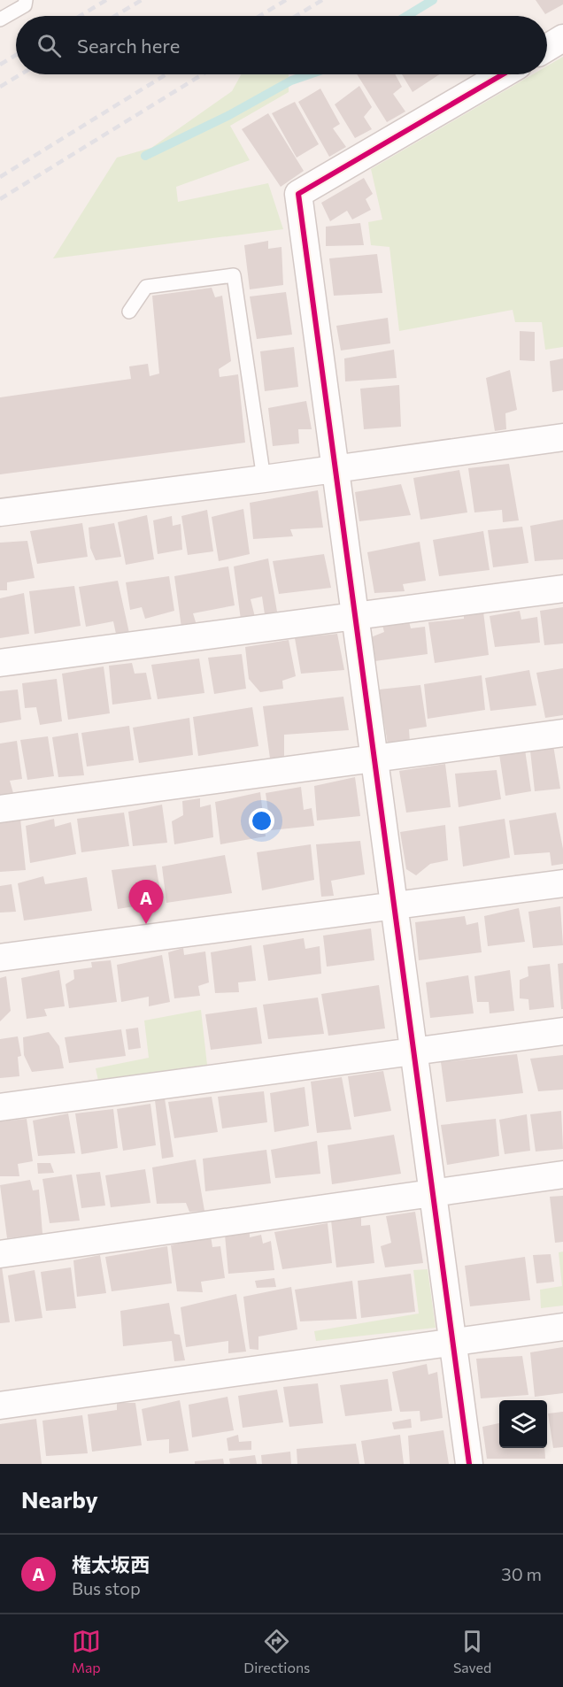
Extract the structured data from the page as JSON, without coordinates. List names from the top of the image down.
{
  "page": {
    "search": "Search here",
    "pins": "A",
    "heading": "Nearby",
    "list": [
      {
        "mark": "A",
        "name": "権太坂西",
        "note": "Bus stop",
        "value": "30 m"
      }
    ],
    "nav": ["Map", "Directions", "Saved"]
  }
}
